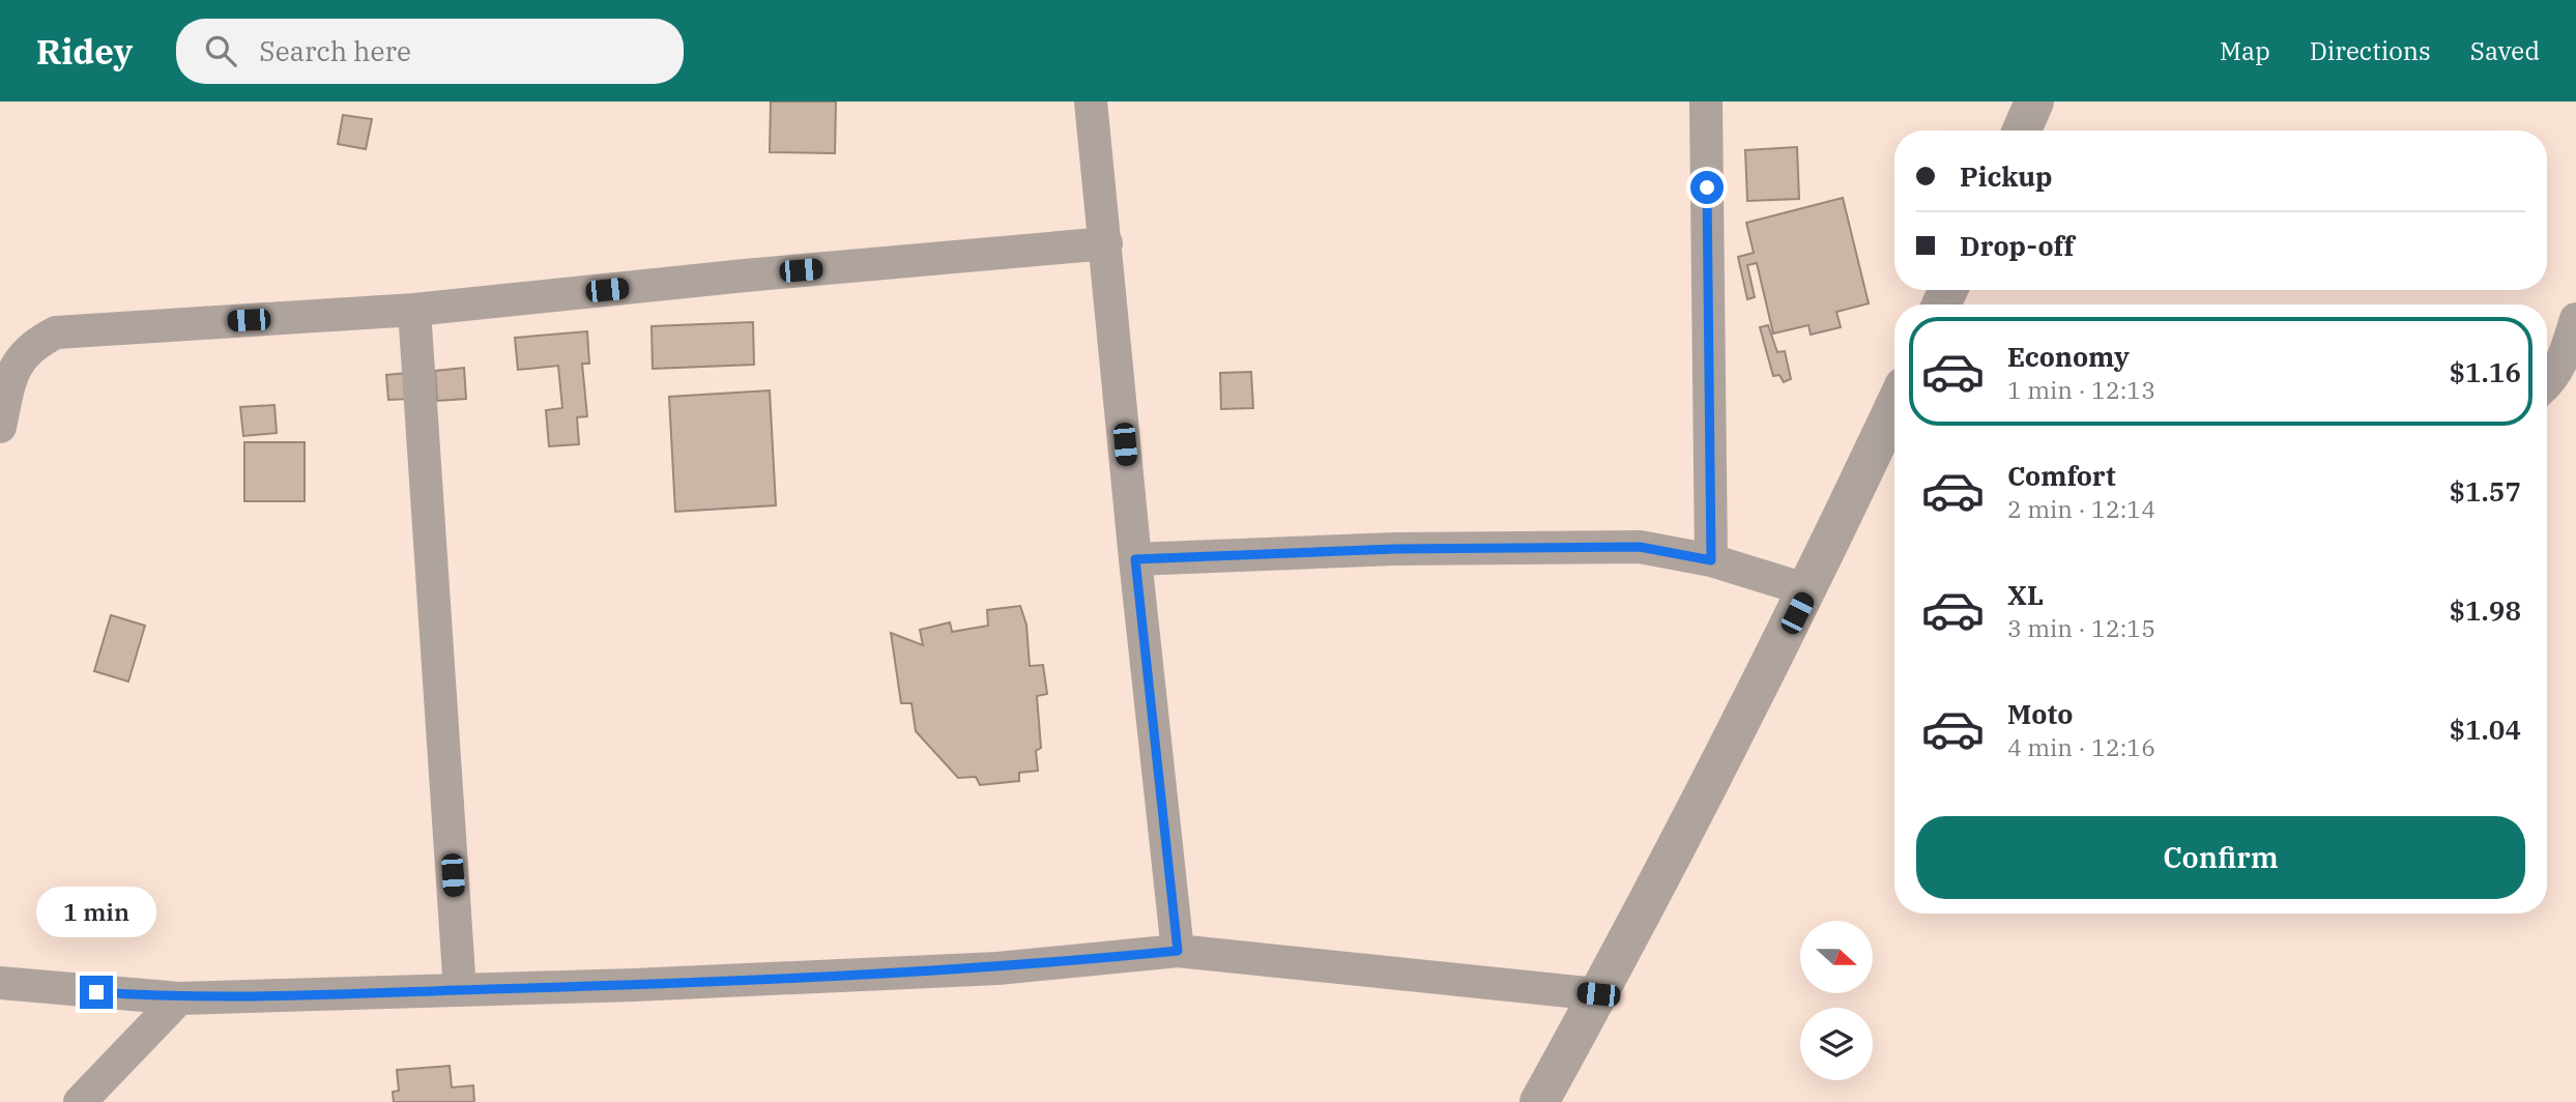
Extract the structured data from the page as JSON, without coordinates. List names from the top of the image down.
{
  "north": "right",
  "page": {
    "header": "Ridey",
    "search": "Search here",
    "nav": ["Map", "Directions", "Saved"],
    "banner": ["Pickup", "Drop-off"],
    "list": [
      {
        "name": "Economy",
        "note": "1 min · 12:13",
        "value": "$1.16"
      },
      {
        "name": "Comfort",
        "note": "2 min · 12:14",
        "value": "$1.57"
      },
      {
        "name": "XL",
        "note": "3 min · 12:15",
        "value": "$1.98"
      },
      {
        "name": "Moto",
        "note": "4 min · 12:16",
        "value": "$1.04"
      }
    ],
    "buttons": "Confirm",
    "bubble": "1 min"
  }
}
